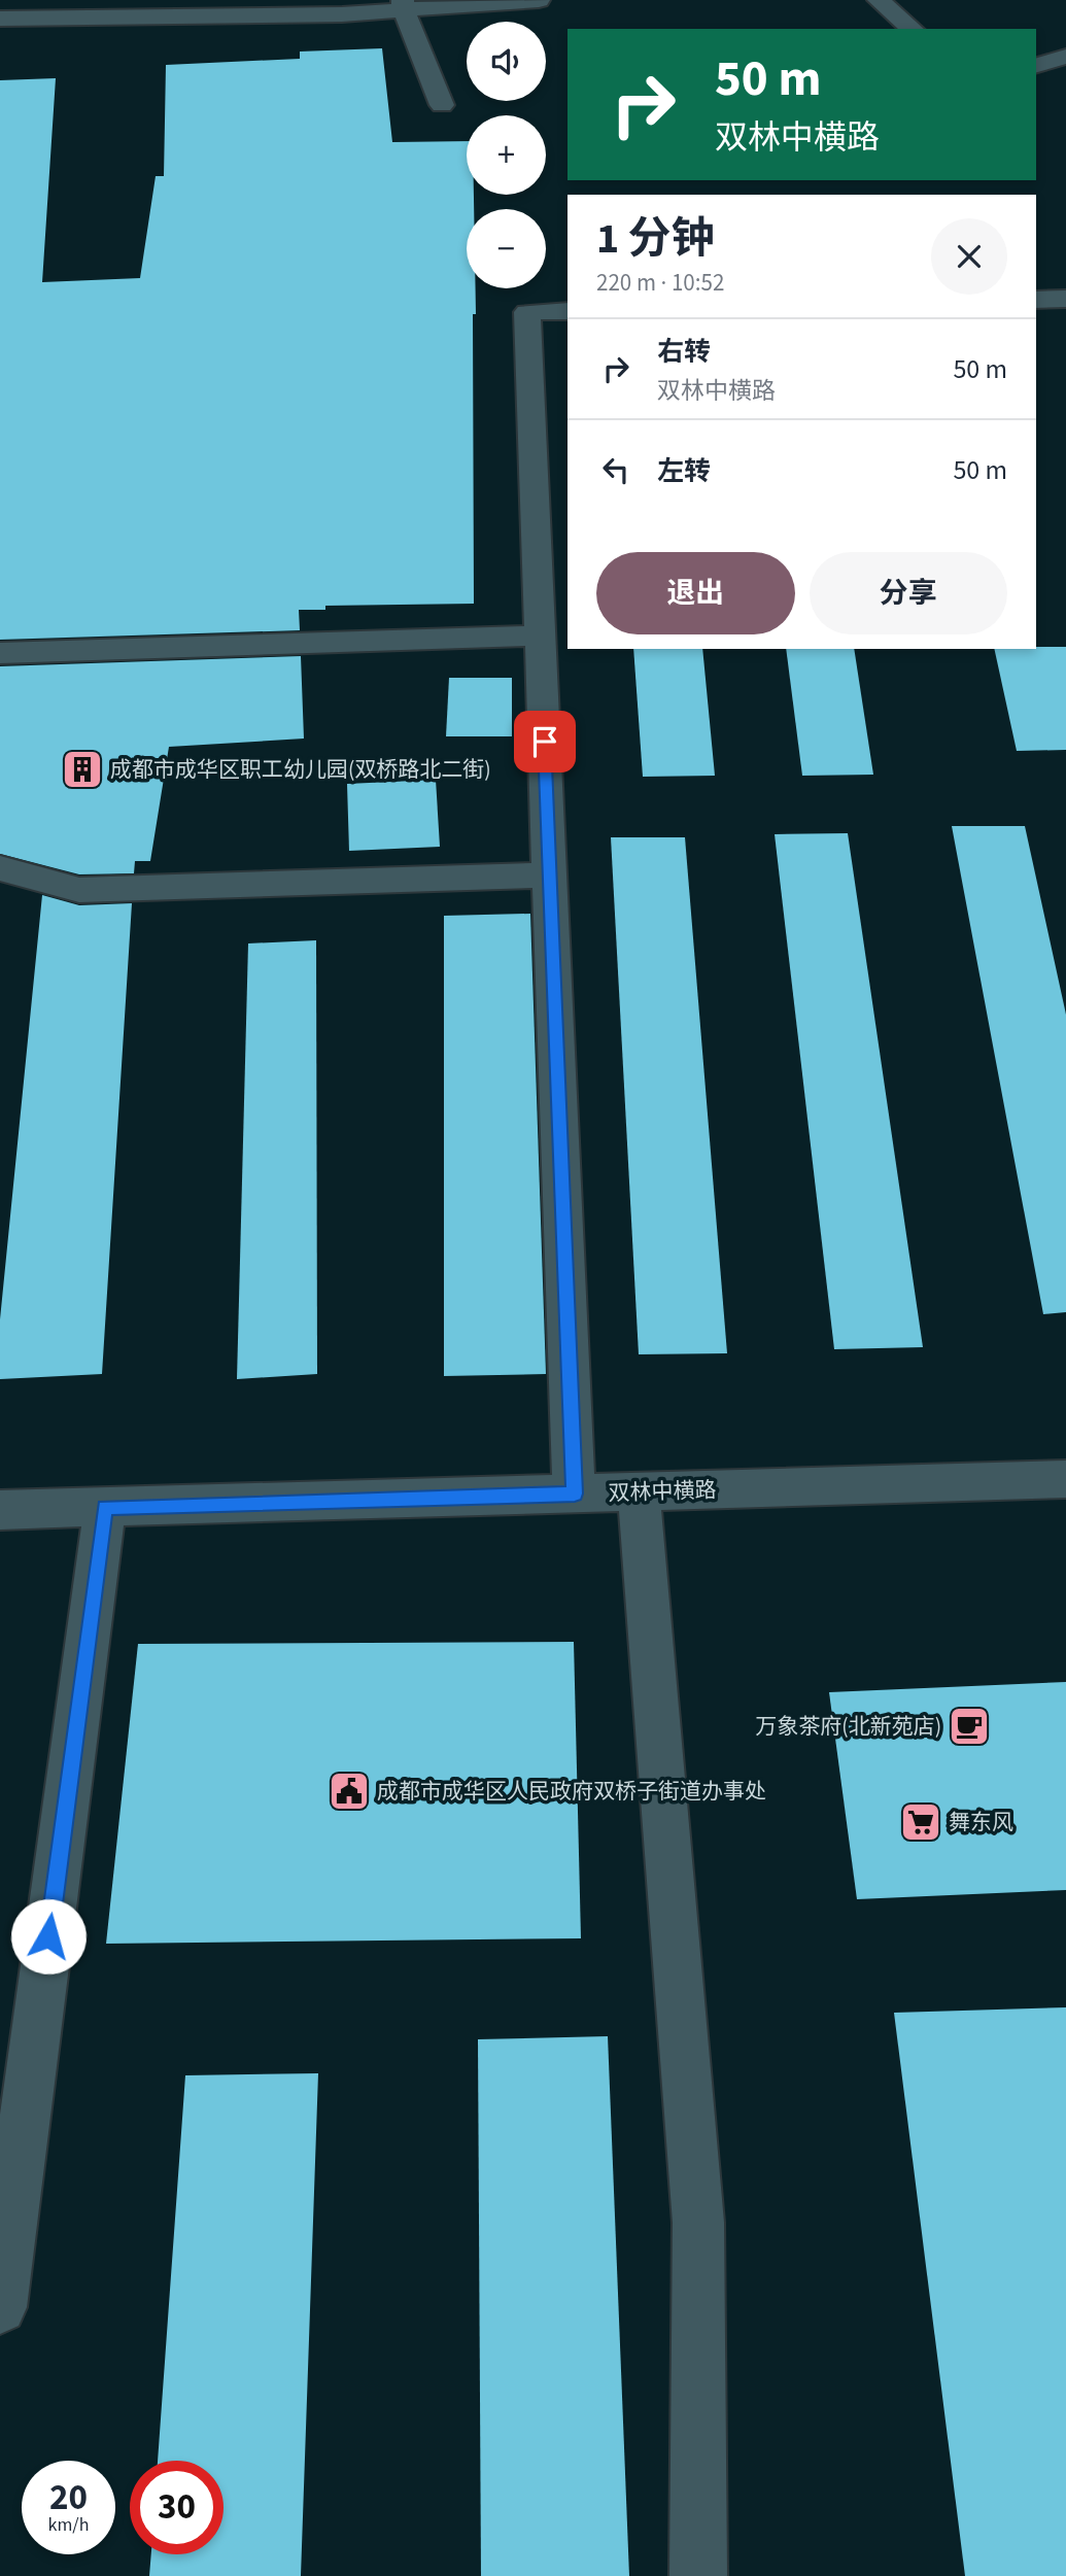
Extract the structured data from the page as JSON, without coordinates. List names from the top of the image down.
{
  "streets": {
    "street": ["双林中横路"]
  },
  "places": {
    "building": ["成都市成华区职工幼儿园(双桥路北二街)"],
    "cafe": ["万象茶府(北新苑店)"],
    "public building": ["成都市成华区人民政府双桥子街道办事处"],
    "supermarket": ["舞东风"]
  },
  "page": {
    "map_buttons": ["+", "−"],
    "turn": ["50 m", "双林中横路"],
    "heading": ["1 分钟", "220 m · 10:52"],
    "list": [
      {
        "name": "右转",
        "note": "双林中横路",
        "value": "50 m"
      },
      {
        "name": "左转",
        "value": "50 m"
      }
    ],
    "buttons": ["退出", "分享"],
    "speed": "20 km/h",
    "limit": "30"
  }
}
